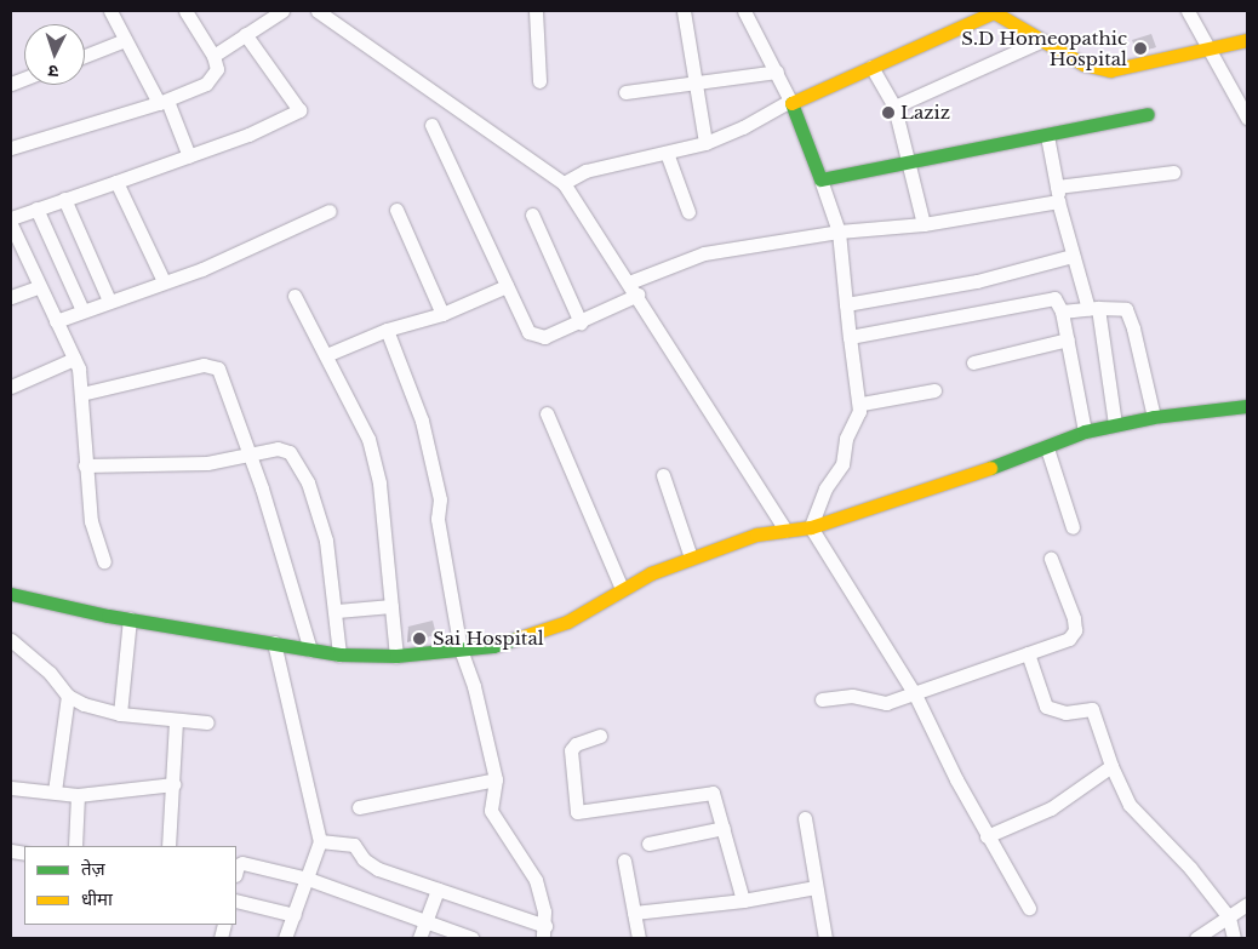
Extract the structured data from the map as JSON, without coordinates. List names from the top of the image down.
{
  "places": ["S.D Homeopathic Hospital", "Laziz", "Sai Hospital"],
  "legend": ["तेज़", "धीमा"],
  "north": "bottom"
}
